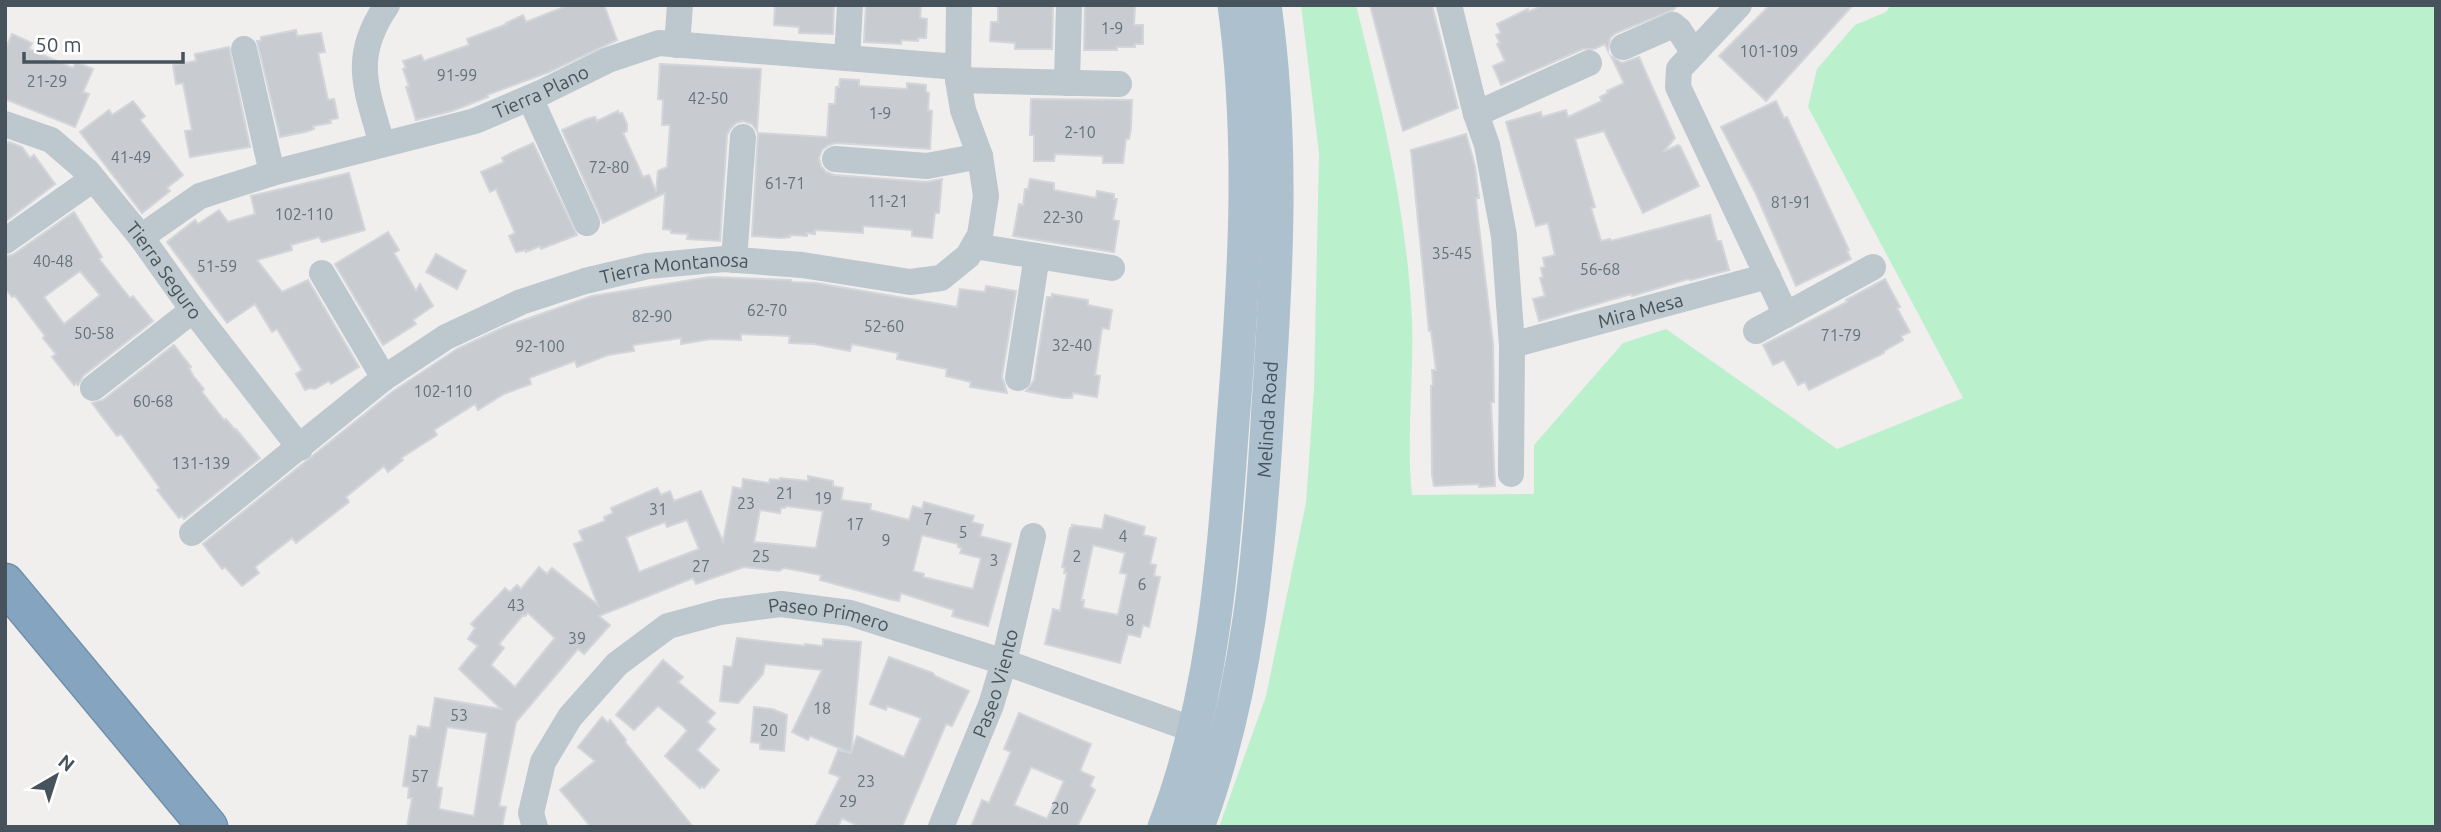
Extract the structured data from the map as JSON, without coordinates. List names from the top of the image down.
{
  "streets": {
    "main road": ["Melinda Road"],
    "street": [
      "Tierra Plano",
      "Tierra Seguro",
      "Tierra Montanosa",
      "Mira Mesa",
      "Paseo Primero",
      "Paseo Viento"
    ]
  },
  "crossings": [
    ["Tierra Plano", "Tierra Seguro"],
    ["Tierra Plano", "Tierra Montanosa"],
    ["Tierra Seguro", "Tierra Montanosa"],
    ["Melinda Road", "Paseo Primero"],
    ["Paseo Primero", "Paseo Viento"]
  ],
  "house_numbers": [
    "1-9",
    "101-109",
    "91-99",
    "21-29",
    "42-50",
    "1-9",
    "2-10",
    "41-49",
    "72-80",
    "61-71",
    "11-21",
    "81-91",
    "102-110",
    "22-30",
    "35-45",
    "40-48",
    "51-59",
    "56-68",
    "62-70",
    "82-90",
    "52-60",
    "50-58",
    "71-79",
    "32-40",
    "92-100",
    "102-110",
    "60-68",
    "131-139",
    "21",
    "19",
    "23",
    "31",
    "7",
    "17",
    "5",
    "4",
    "9",
    "25",
    "2",
    "3",
    "27",
    "6",
    "43",
    "8",
    "39",
    "18",
    "53",
    "20",
    "57",
    "23",
    "29",
    "20"
  ],
  "scale_bar": "50 m",
  "north": "top right"
}
